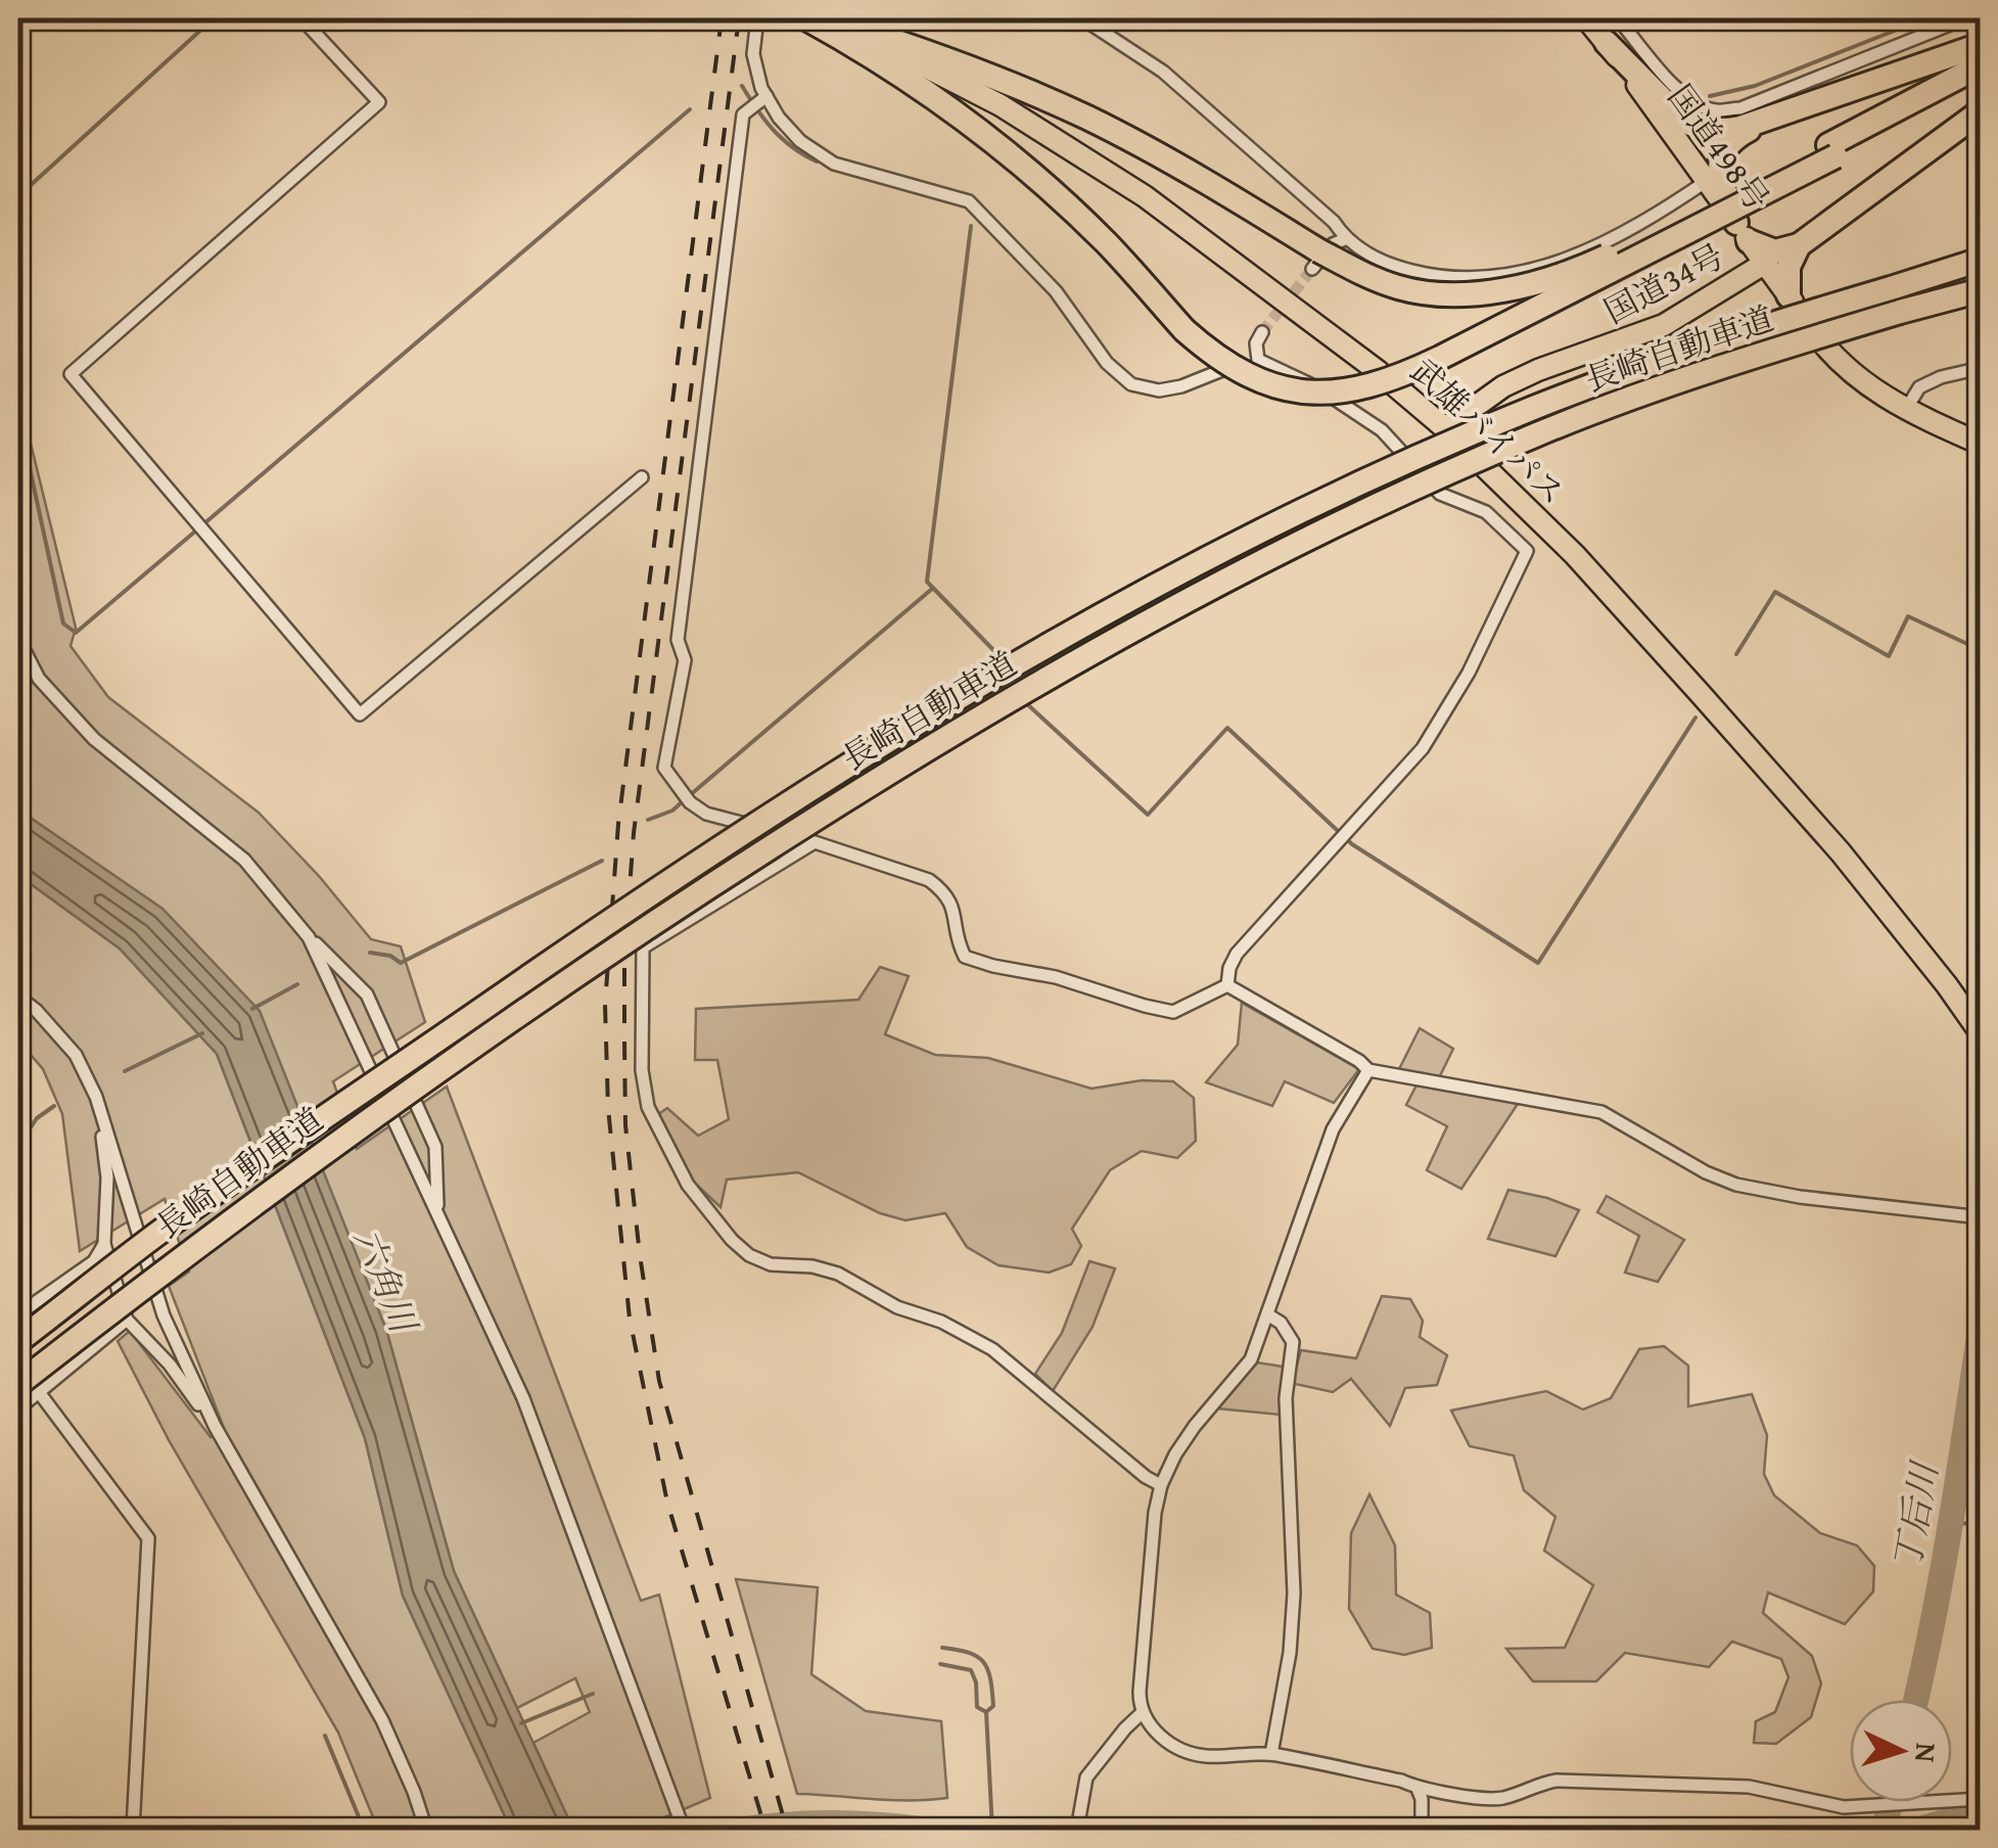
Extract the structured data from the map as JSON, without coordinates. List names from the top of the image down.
{
  "streets": {
    "highway": [
      "国道498号",
      "国道34号",
      "長崎自動車道",
      "武雄バイパス"
    ]
  },
  "crossings": [
    ["国道498号", "国道34号"],
    ["国道34号", "武雄バイパス"]
  ],
  "water": ["六角川", "丁后川"],
  "north": "right"
}
